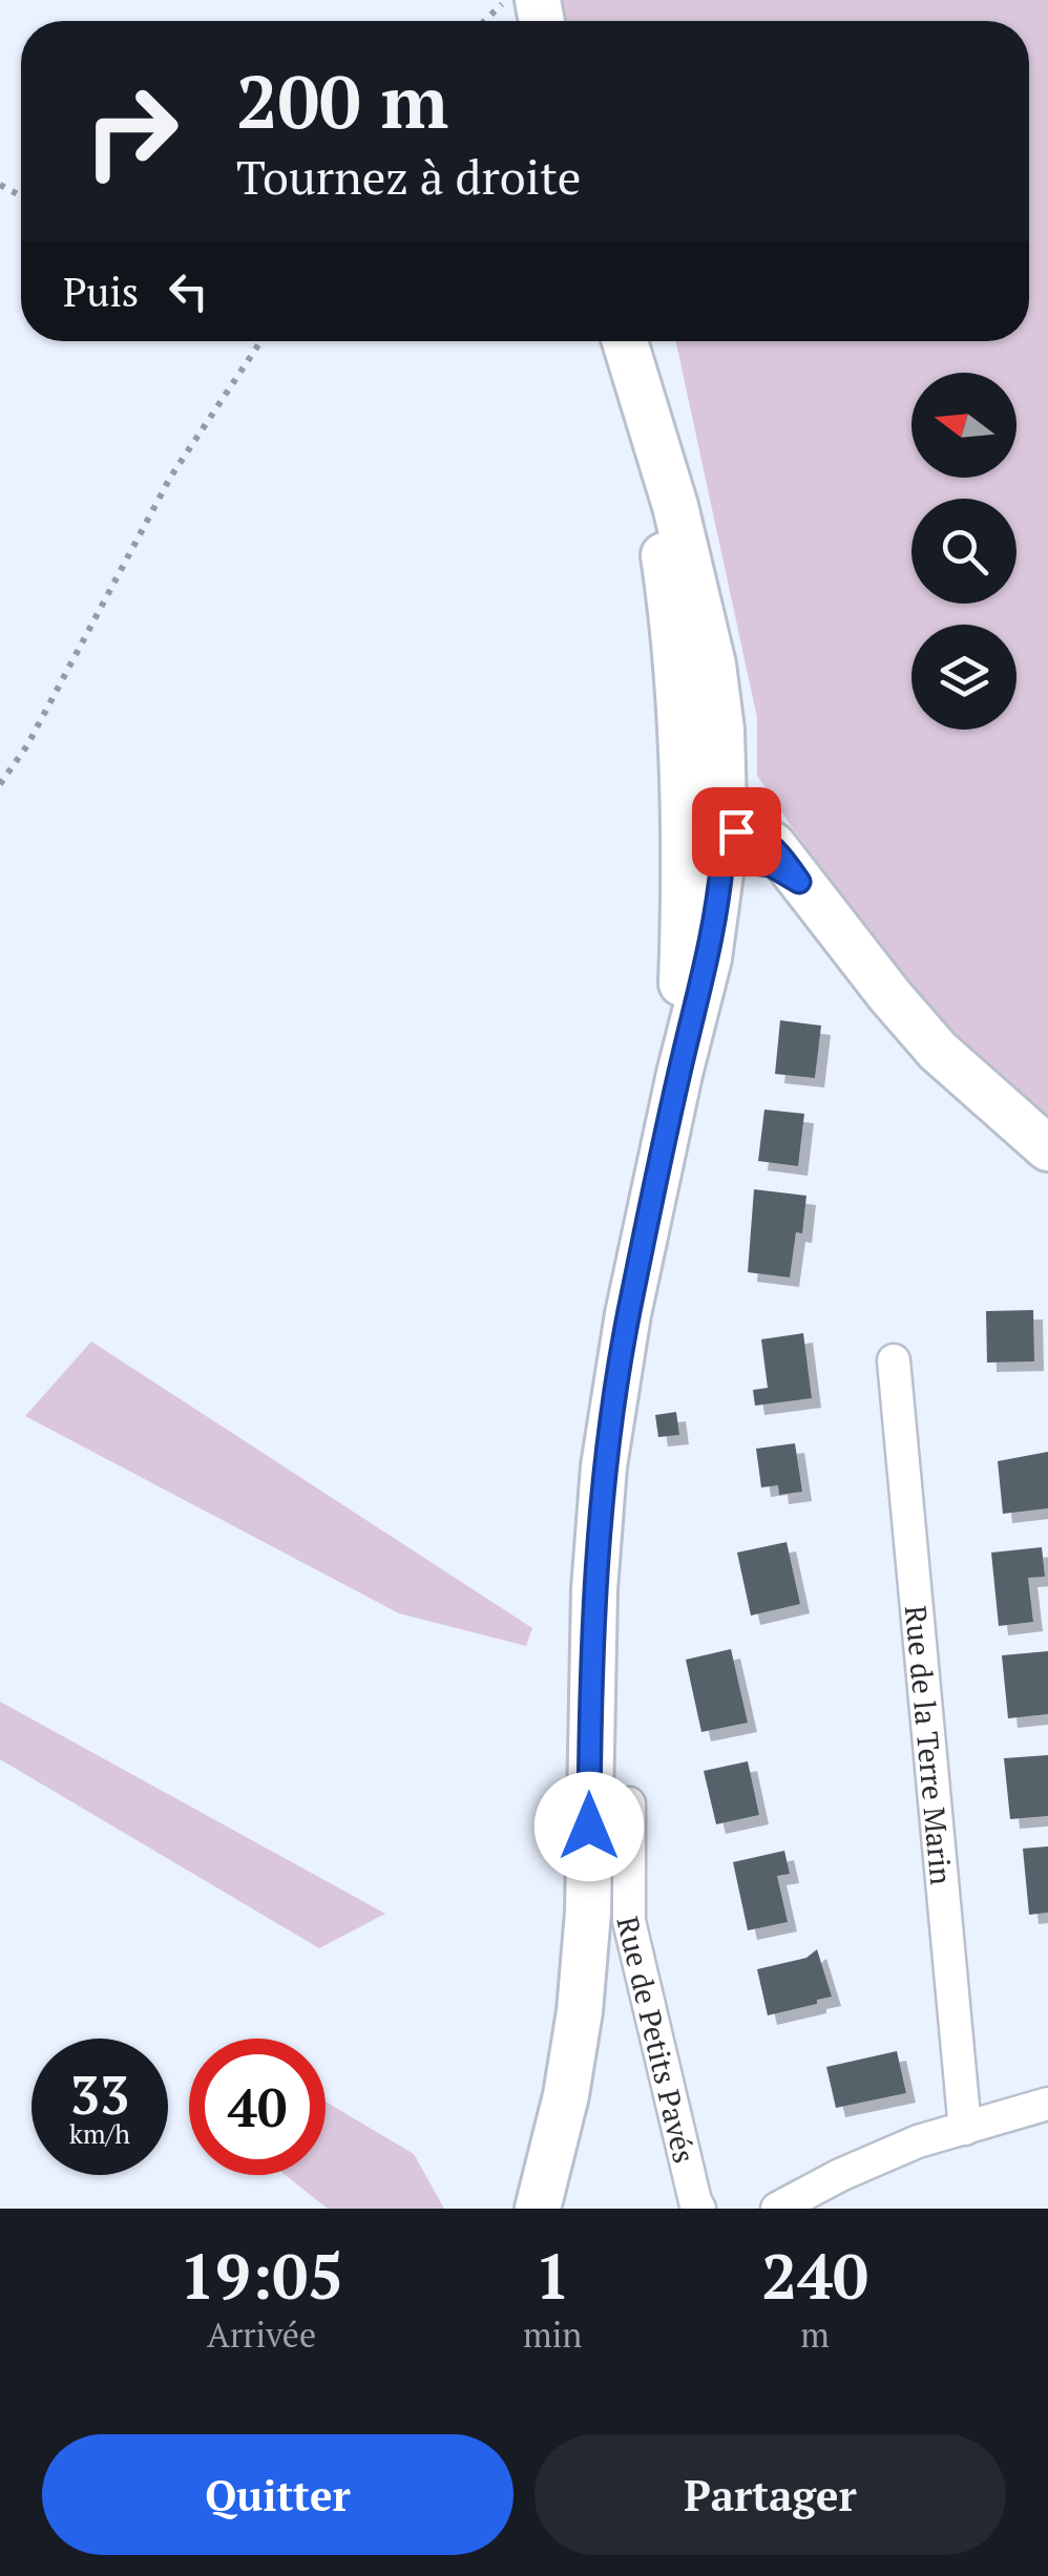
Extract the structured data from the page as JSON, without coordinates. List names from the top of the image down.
{
  "streets": {
    "street": ["Rue de la Terre Marin", "Rue de Petits Pavés"]
  },
  "north": "left",
  "page": {
    "turn": ["200 m", "Tournez à droite"],
    "then": "Puis",
    "speed": "33 km/h",
    "limit": "40",
    "eta": [
      "19:05",
      "Arrivée",
      "1",
      "min",
      "240",
      "m"
    ],
    "buttons": ["Quitter", "Partager"]
  }
}
